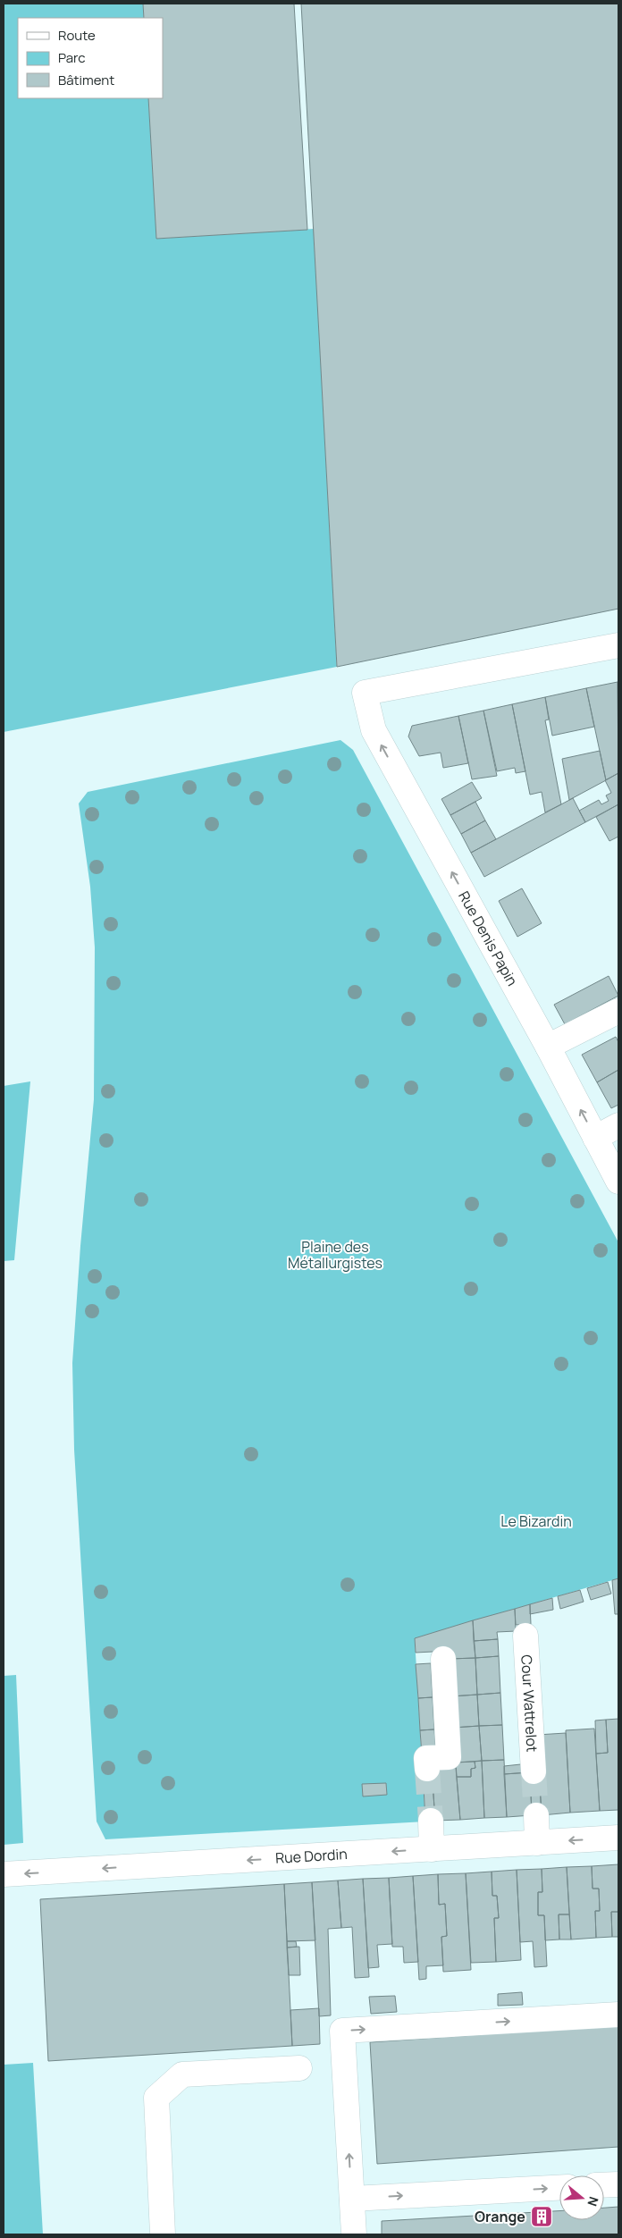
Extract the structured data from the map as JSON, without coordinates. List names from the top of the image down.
{
  "streets": {
    "street": ["Rue Denis Papin", "Cour Wattrelot", "Rue Dordin"]
  },
  "one_way": ["Rue Dordin"],
  "parks": ["Plaine des Métallurgistes", "Le Bizardin"],
  "places": {
    "building": ["Orange"]
  },
  "legend": ["Route", "Parc", "Bâtiment"],
  "north": "right"
}
